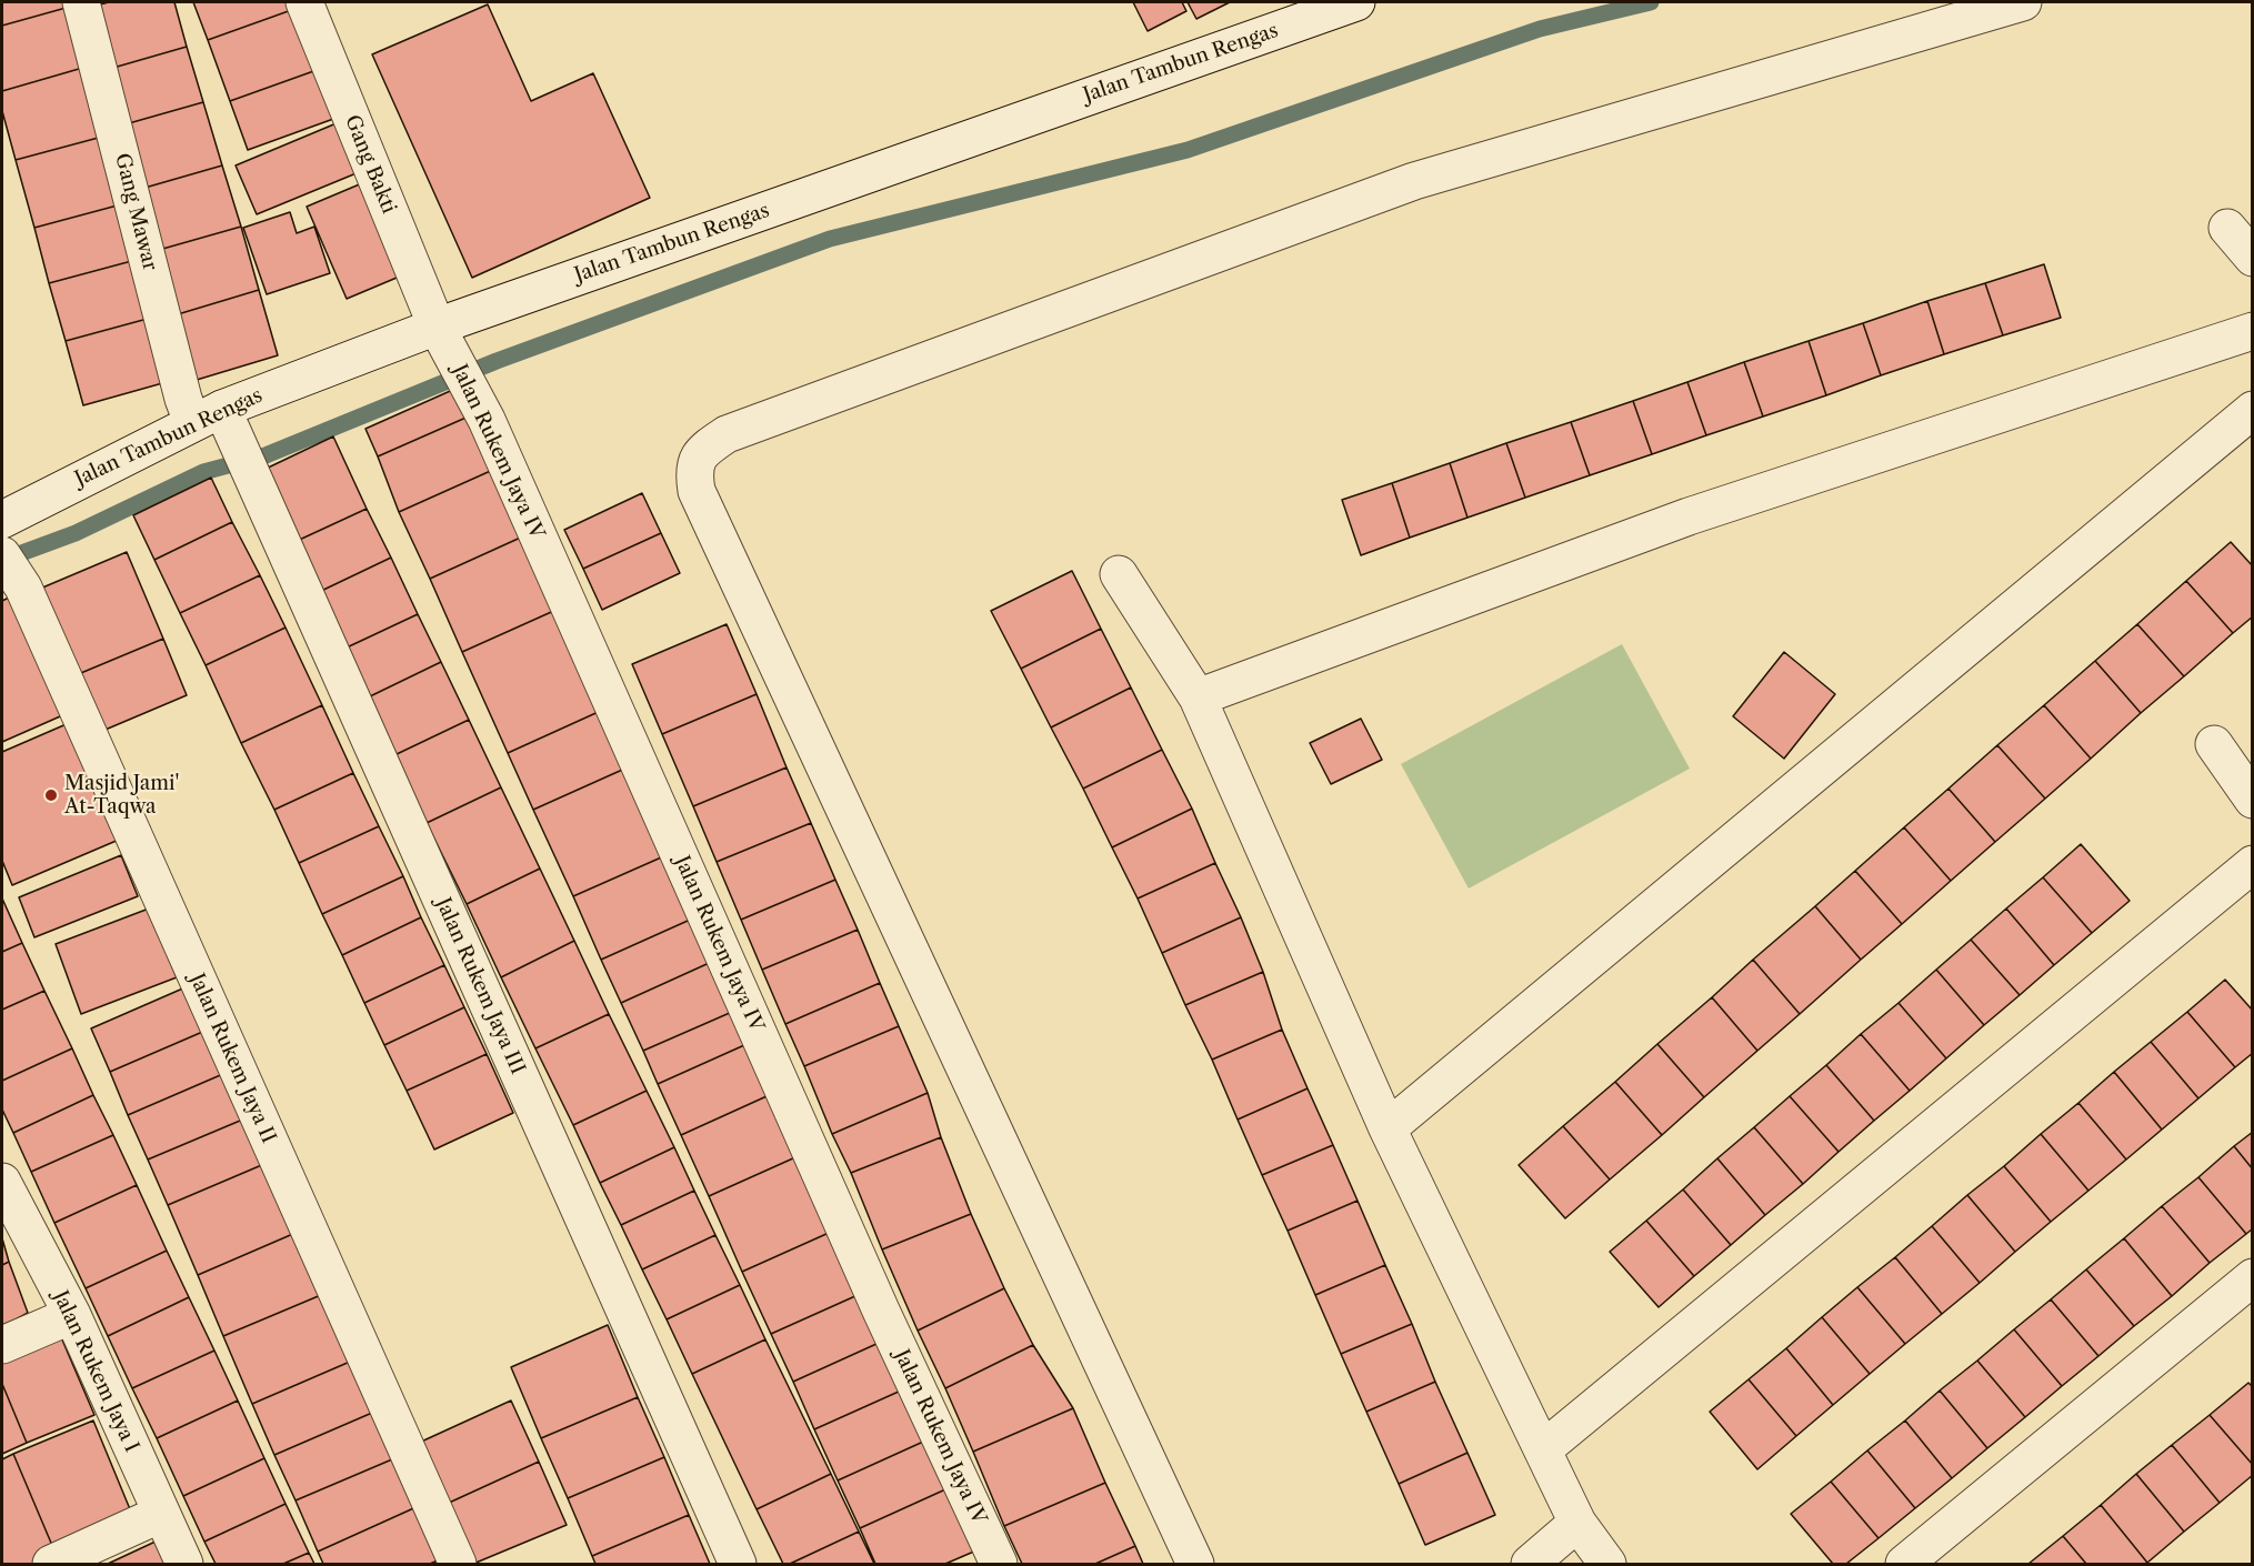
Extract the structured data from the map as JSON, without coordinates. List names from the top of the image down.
{
  "streets": {
    "street": [
      "Jalan Tambun Rengas",
      "Gang Bakti",
      "Gang Mawar",
      "Jalan Rukem Jaya IV",
      "Jalan Rukem Jaya III",
      "Jalan Rukem Jaya II",
      "Jalan Rukem Jaya I"
    ]
  },
  "crossings": [
    ["Jalan Tambun Rengas", "Gang Bakti"],
    ["Jalan Tambun Rengas", "Gang Mawar"],
    ["Jalan Tambun Rengas", "Jalan Rukem Jaya IV"],
    ["Jalan Tambun Rengas", "Jalan Rukem Jaya III"],
    ["Gang Bakti", "Jalan Rukem Jaya IV"],
    ["Gang Mawar", "Jalan Rukem Jaya III"]
  ],
  "places": ["Masjid Jami' At-Taqwa"]
}
